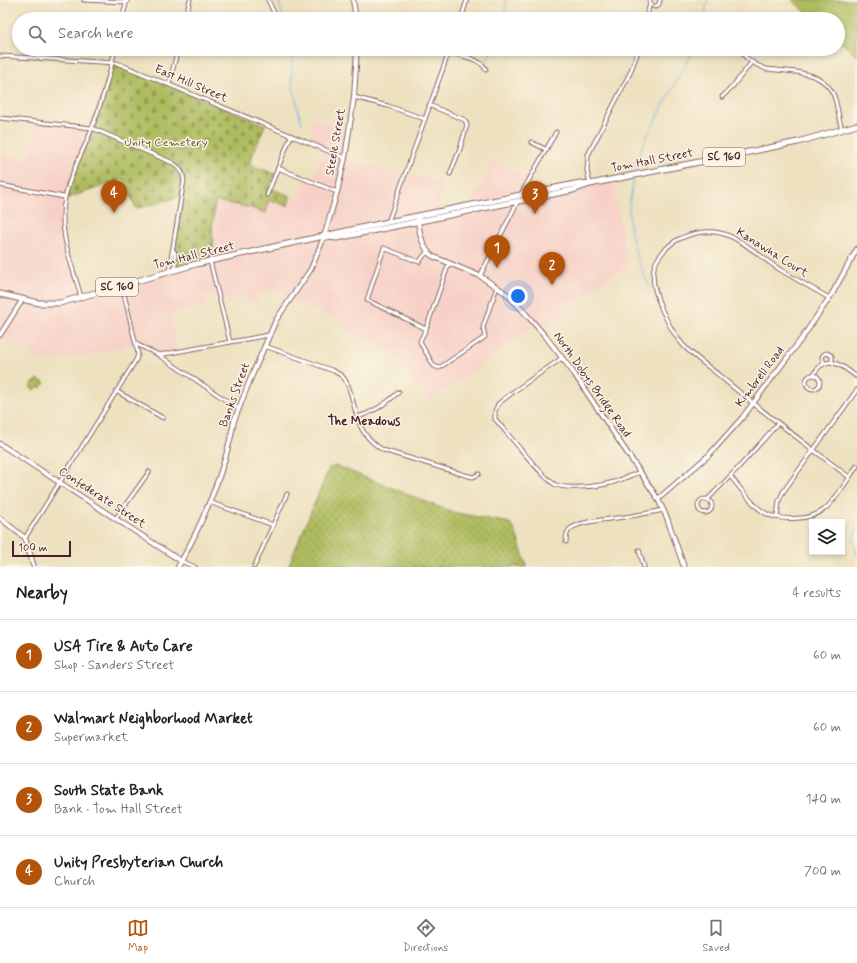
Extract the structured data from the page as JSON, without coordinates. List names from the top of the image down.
{
  "streets": {
    "main road": ["SC 160", "Tom Hall Street"],
    "street": [
      "East Hill Street",
      "Steele Street",
      "Kanawha Court",
      "Kimbrell Road",
      "North Dobys Bridge Road",
      "Banks Street",
      "Confederate Street"
    ]
  },
  "crossings": [
    ["East Hill Street", "Steele Street"],
    ["Steele Street", "Tom Hall Street"],
    ["Steele Street", "Banks Street"],
    ["Tom Hall Street", "Banks Street"],
    ["Kanawha Court", "Kimbrell Road"],
    ["Kimbrell Road", "North Dobys Bridge Road"],
    ["Banks Street", "Confederate Street"]
  ],
  "districts": ["The Meadows"],
  "parks": ["Unity Cemetery"],
  "scale_bar": "100 m",
  "page": {
    "search": "Search here",
    "pins": [
      "4",
      "3",
      "1",
      "2"
    ],
    "scale": "100 m",
    "heading": ["Nearby", "4 results"],
    "list": [
      {
        "mark": "1",
        "name": "USA Tire & Auto Care",
        "note": "Shop · Sanders Street",
        "value": "60 m"
      },
      {
        "mark": "2",
        "name": "Walmart Neighborhood Market",
        "note": "Supermarket",
        "value": "60 m"
      },
      {
        "mark": "3",
        "name": "South State Bank",
        "note": "Bank · Tom Hall Street",
        "value": "140 m"
      },
      {
        "mark": "4",
        "name": "Unity Presbyterian Church",
        "note": "Church",
        "value": "700 m"
      }
    ],
    "nav": ["Map", "Directions", "Saved"]
  }
}
